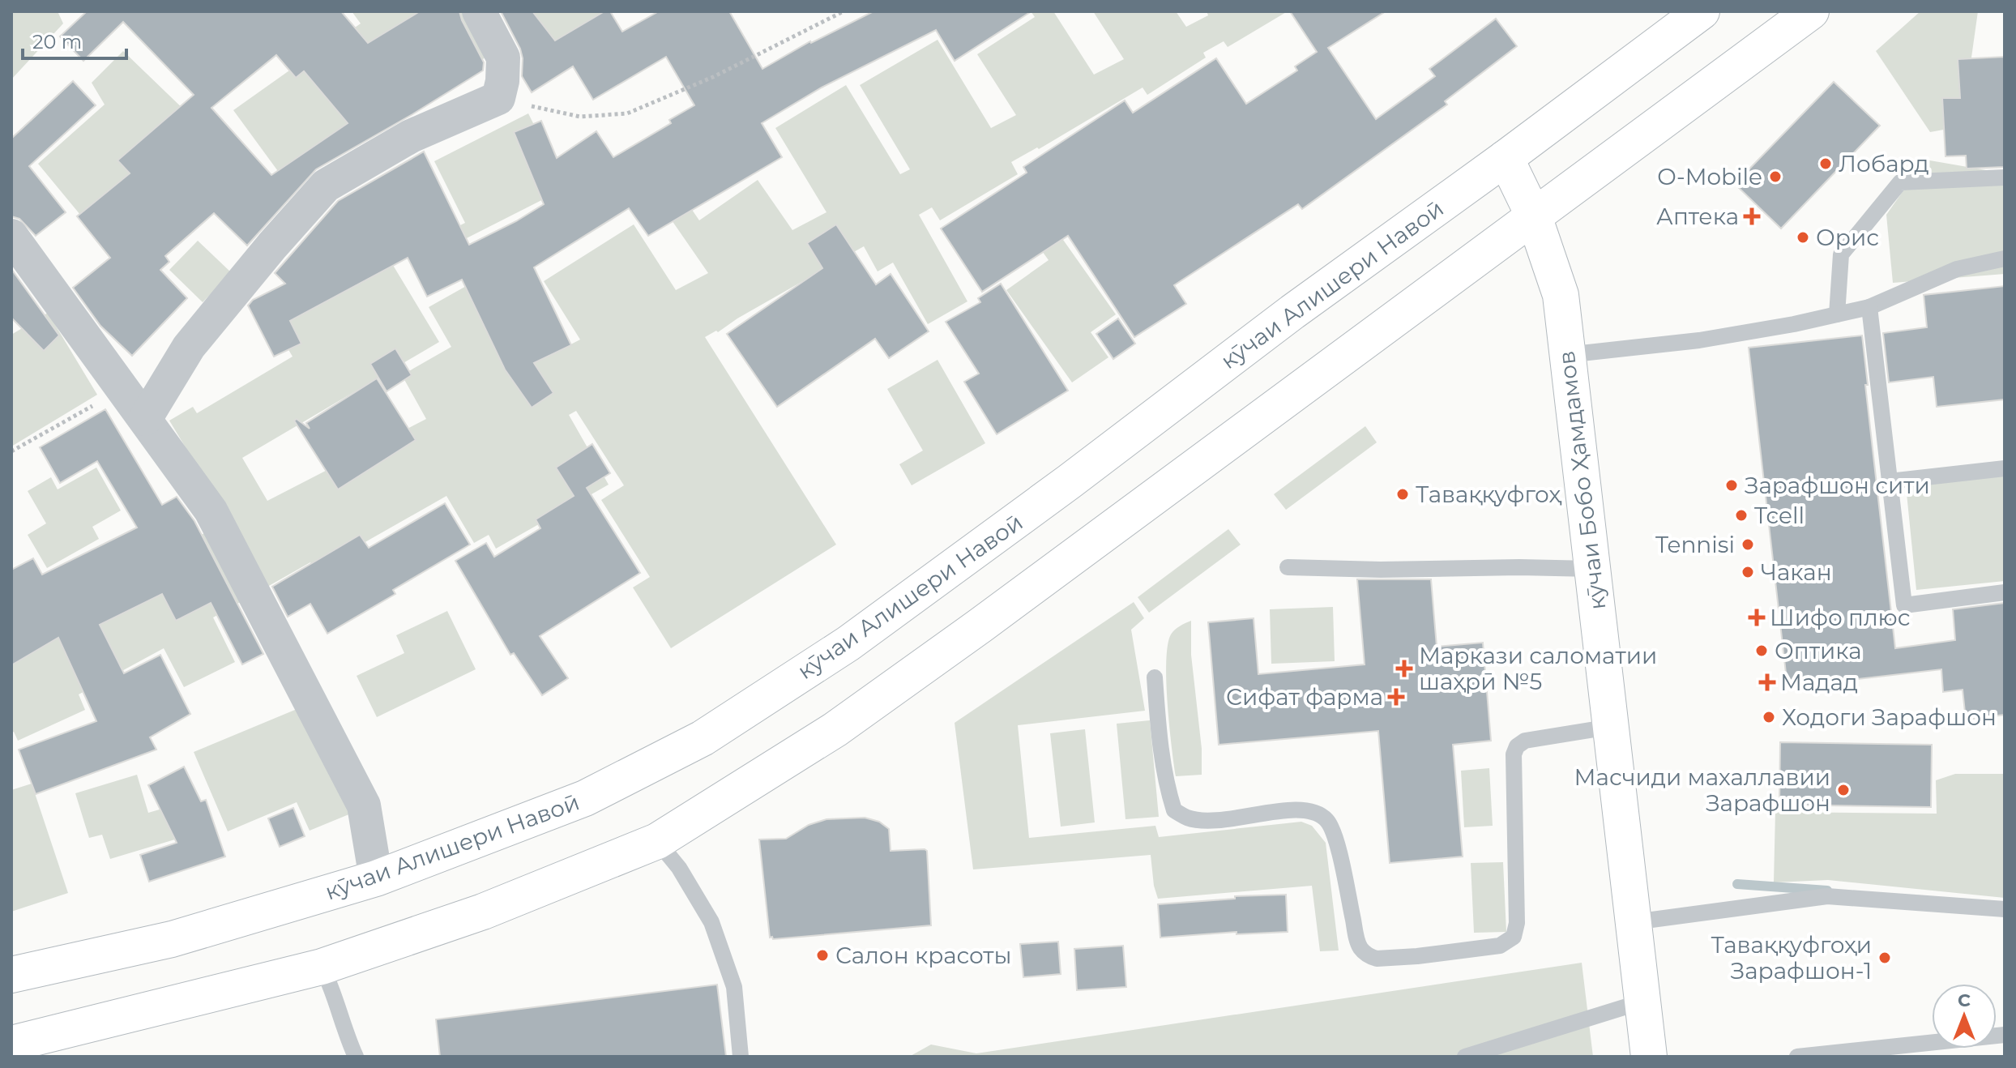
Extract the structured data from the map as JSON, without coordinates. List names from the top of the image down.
{
  "streets": {
    "street": ["кӯчаи Алишери Навоӣ", "кӯчаи Бобо Ҳамдамов"]
  },
  "crossings": [
    ["кӯчаи Алишери Навоӣ", "кӯчаи Бобо Ҳамдамов"]
  ],
  "places": {
    "other": [
      "Лобард",
      "O-Mobile",
      "Орис",
      "Зарафшон сити",
      "Таваққуфгоҳ",
      "Tcell",
      "Tennisi",
      "Чакан",
      "Оптика",
      "Ходоги Зарафшон",
      "Масчиди махаллавии Зарафшон",
      "Салон красоты",
      "Таваққуфгоҳи Зарафшон-1"
    ],
    "health": [
      "Аптека",
      "Шифо плюс",
      "Маркази саломатии шаҳрӣ №5",
      "Мадад",
      "Сифат фарма"
    ]
  },
  "scale_bar": "20 m",
  "north": "top"
}
